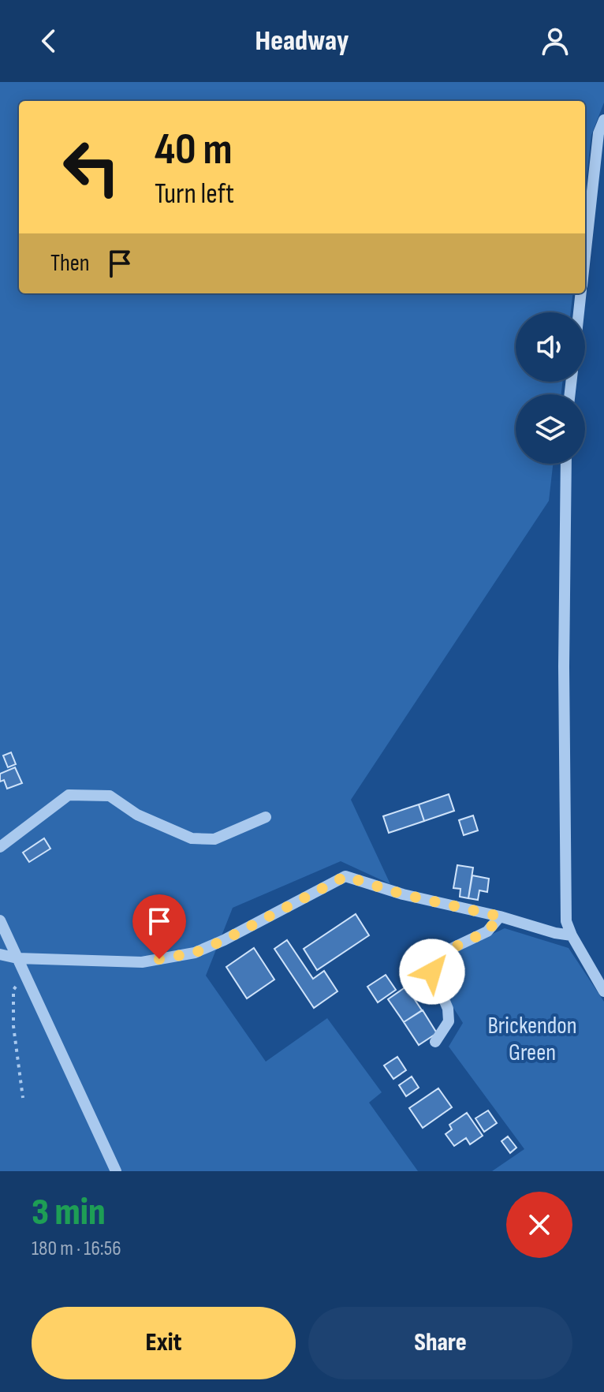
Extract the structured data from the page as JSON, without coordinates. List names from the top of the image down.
{
  "parks": ["Brickendon Green"],
  "page": {
    "header": "Headway",
    "turn": ["40 m", "Turn left"],
    "then": "Then",
    "heading": ["3 min", "180 m · 16:56"],
    "buttons": ["Exit", "Share"]
  }
}
